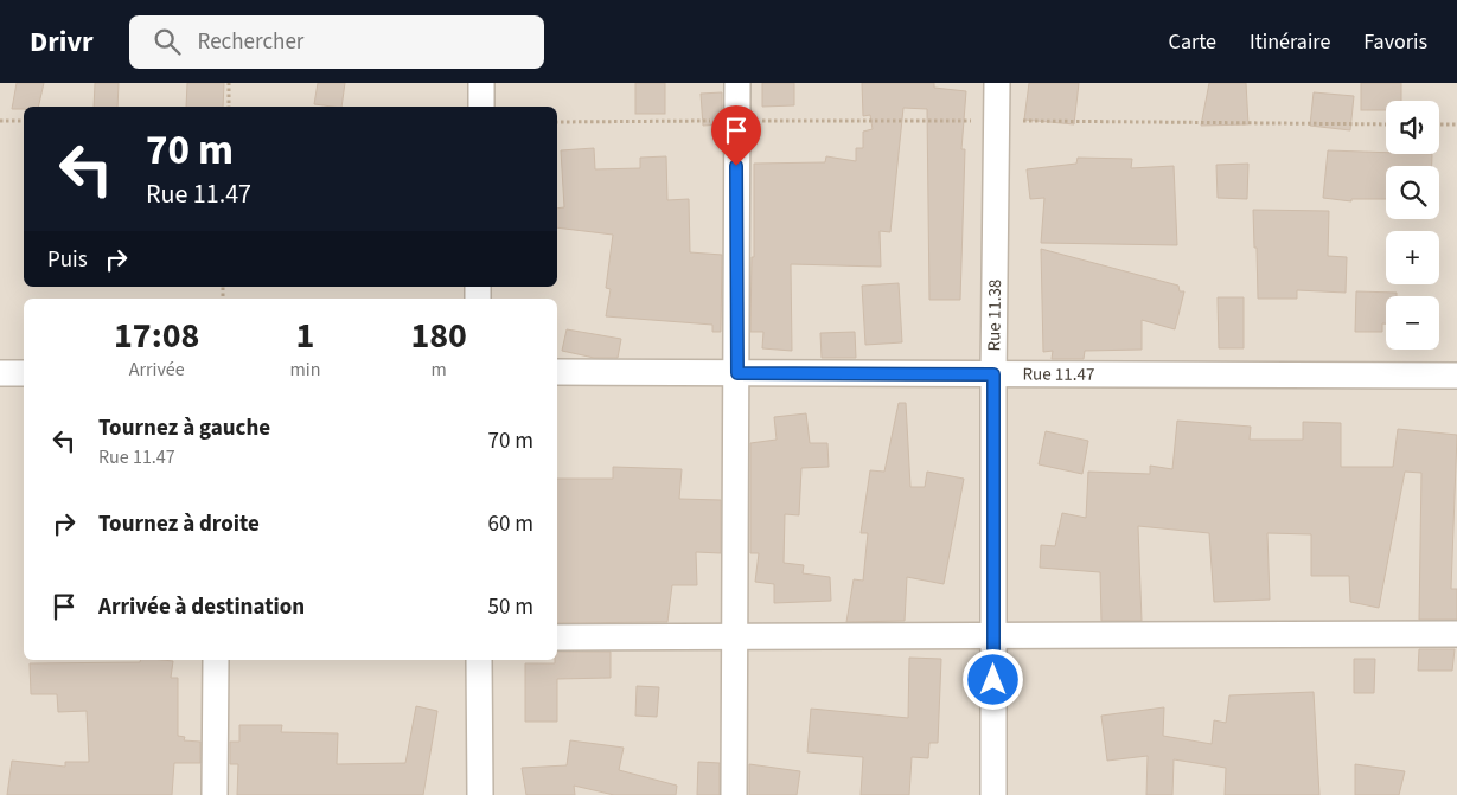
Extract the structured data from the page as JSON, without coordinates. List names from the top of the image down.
{
  "streets": {
    "street": ["Rue 11.38", "Rue 11.47"]
  },
  "crossings": [
    ["Rue 11.38", "Rue 11.47"]
  ],
  "page": {
    "header": "Drivr",
    "search": "Rechercher",
    "nav": ["Carte", "Itinéraire", "Favoris"],
    "map_buttons": ["+", "−"],
    "turn": ["70 m", "Rue 11.47"],
    "then": "Puis",
    "eta": [
      "17:08",
      "Arrivée",
      "1",
      "min",
      "180",
      "m"
    ],
    "list": [
      {
        "name": "Tournez à gauche",
        "note": "Rue 11.47",
        "value": "70 m"
      },
      {
        "name": "Tournez à droite",
        "value": "60 m"
      },
      {
        "name": "Arrivée à destination",
        "value": "50 m"
      }
    ]
  }
}
